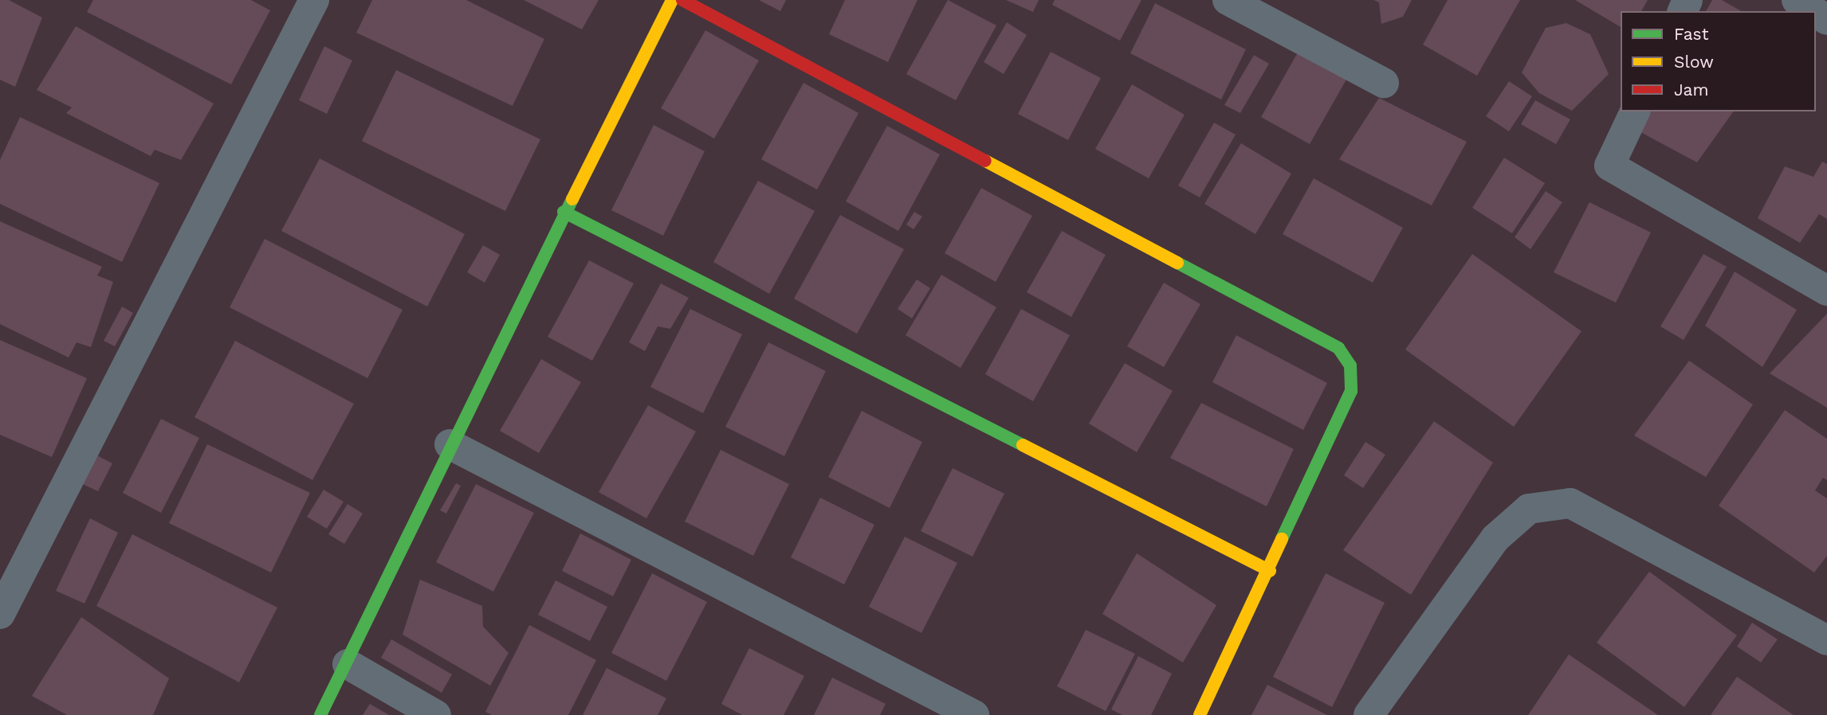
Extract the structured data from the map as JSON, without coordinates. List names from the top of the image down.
{
  "legend": ["Fast", "Slow", "Jam"]
}
